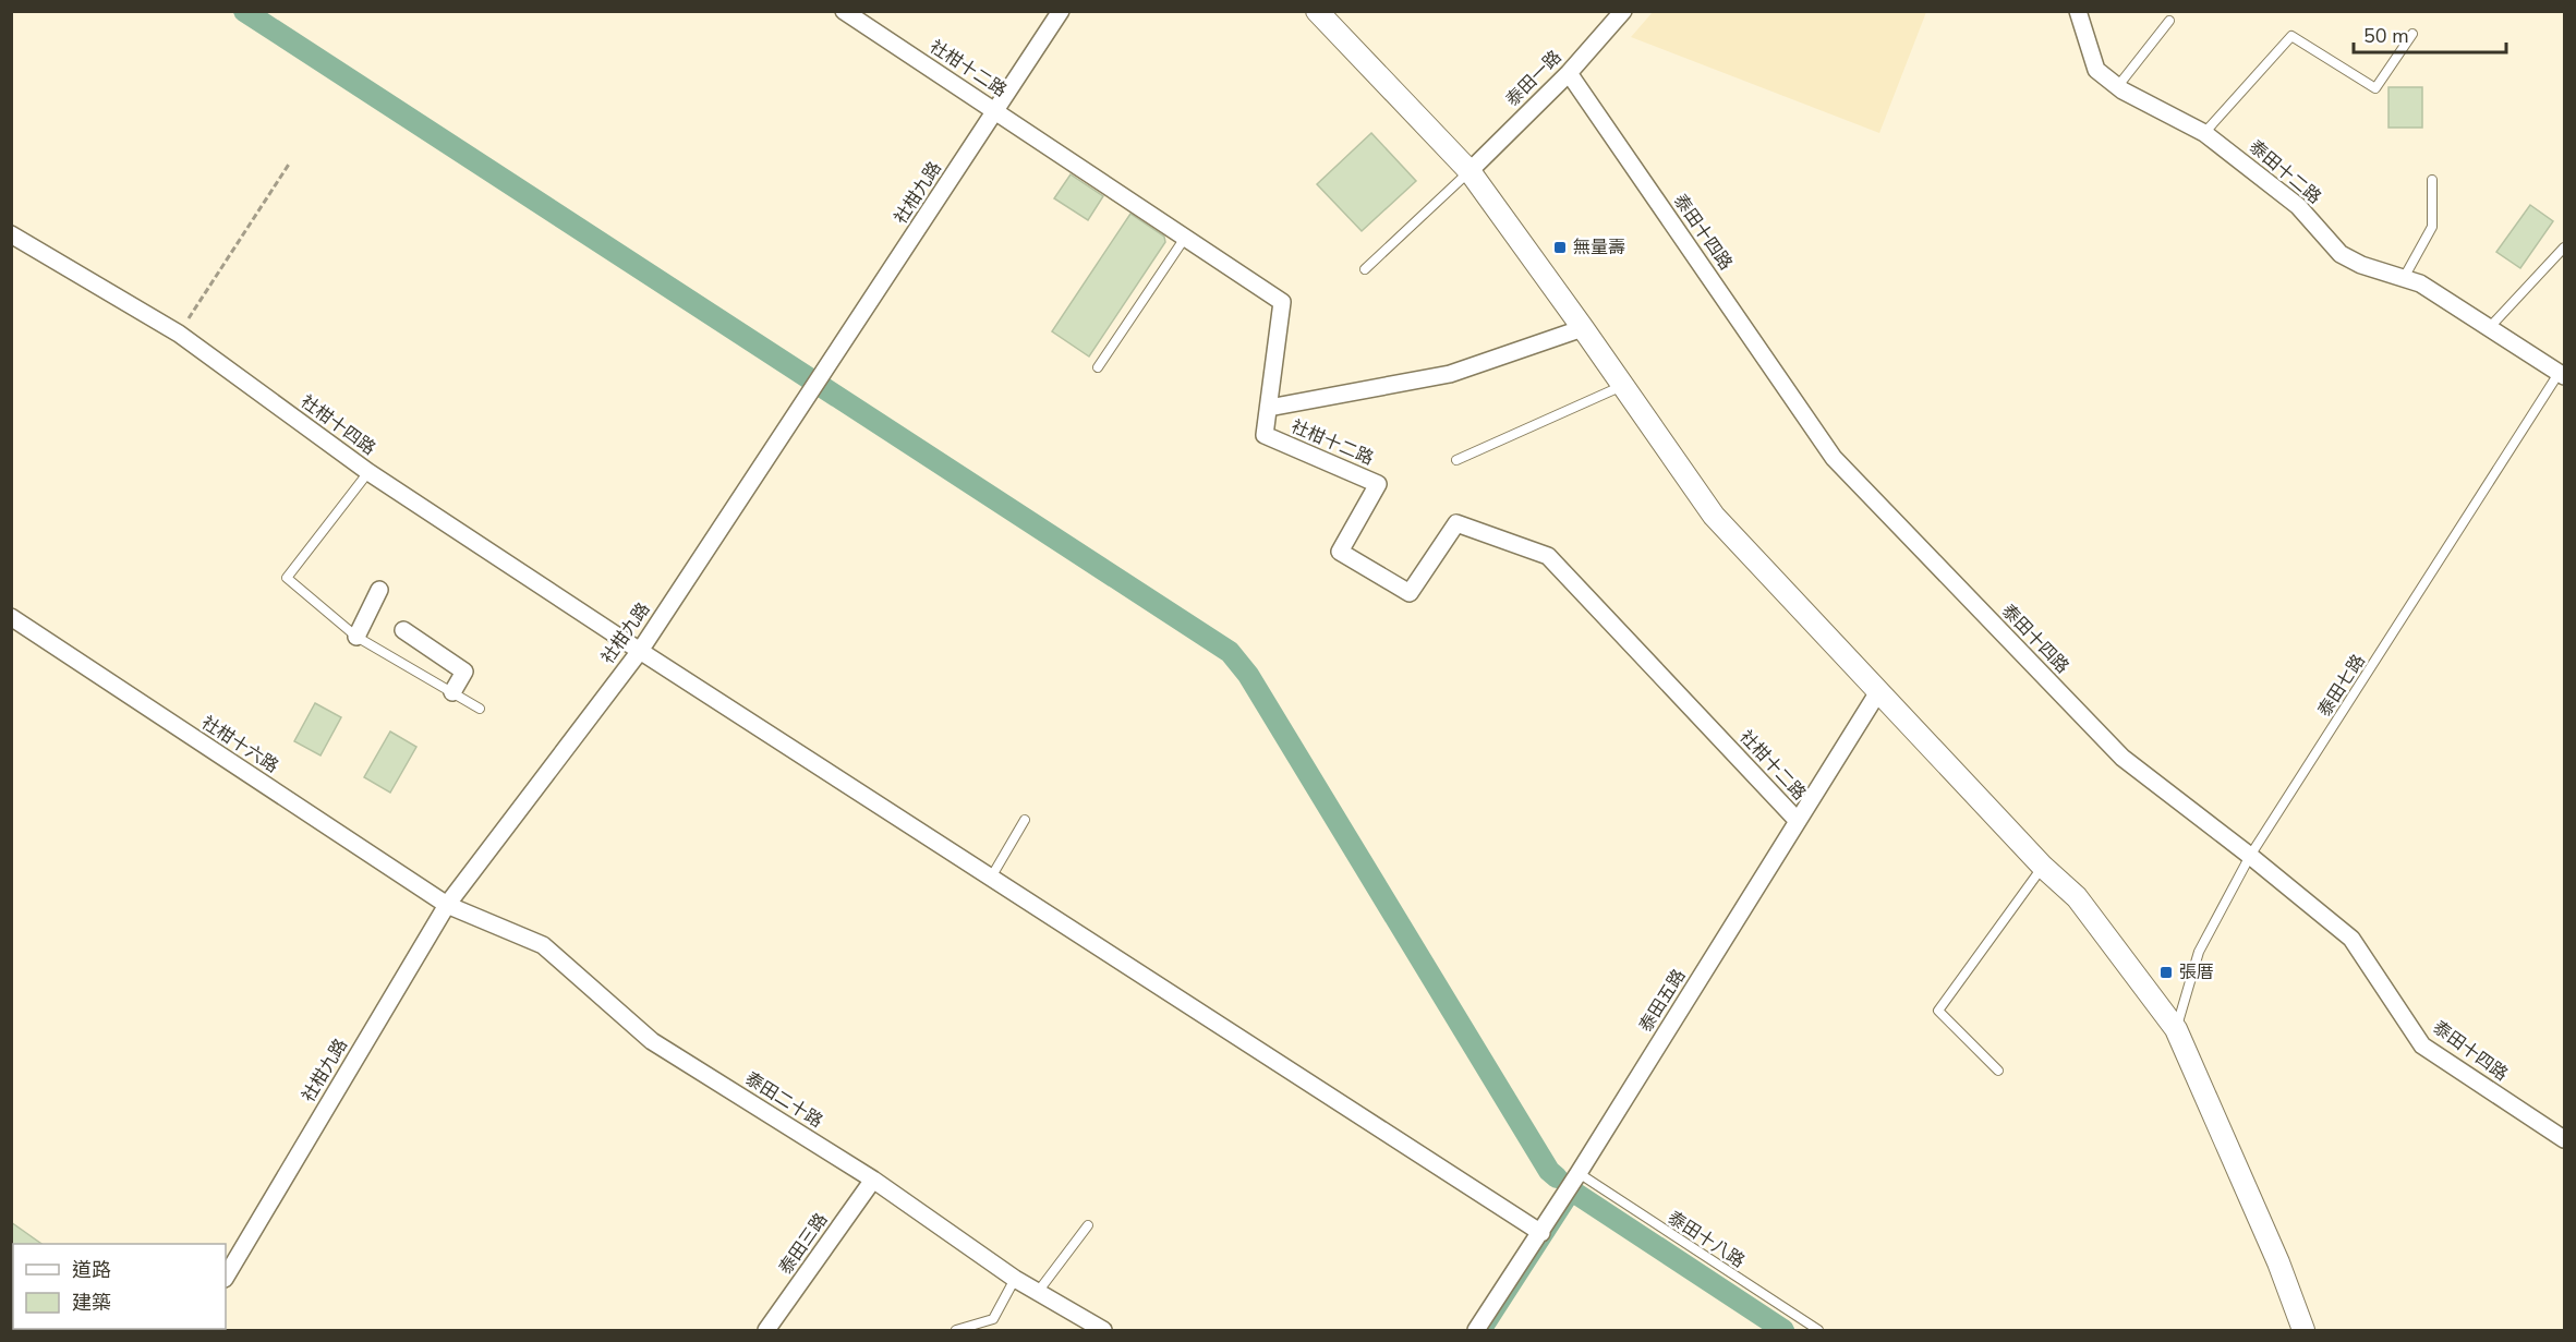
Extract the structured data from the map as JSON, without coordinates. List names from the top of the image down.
{
  "streets": {
    "street": [
      "社柑十二路",
      "泰田一路",
      "泰田十二路",
      "社柑九路",
      "泰田十四路",
      "社柑十四路",
      "社柑十六路",
      "泰田五路",
      "泰田二十路",
      "泰田三路"
    ],
    "lane": ["泰田七路", "泰田十八路"]
  },
  "crossings": [
    ["社柑十二路", "社柑九路"],
    ["社柑十二路", "泰田五路"],
    ["泰田一路", "泰田十四路"],
    ["泰田十二路", "泰田七路"],
    ["社柑九路", "社柑十四路"],
    ["社柑九路", "社柑十六路"],
    ["社柑九路", "泰田二十路"],
    ["泰田十四路", "泰田七路"],
    ["社柑十四路", "泰田五路"],
    ["社柑十六路", "泰田二十路"],
    ["泰田五路", "泰田十八路"],
    ["泰田二十路", "泰田三路"]
  ],
  "places": {
    "transit": ["無量壽", "張厝"]
  },
  "legend": ["道路", "建築"],
  "scale_bar": "50 m"
}
